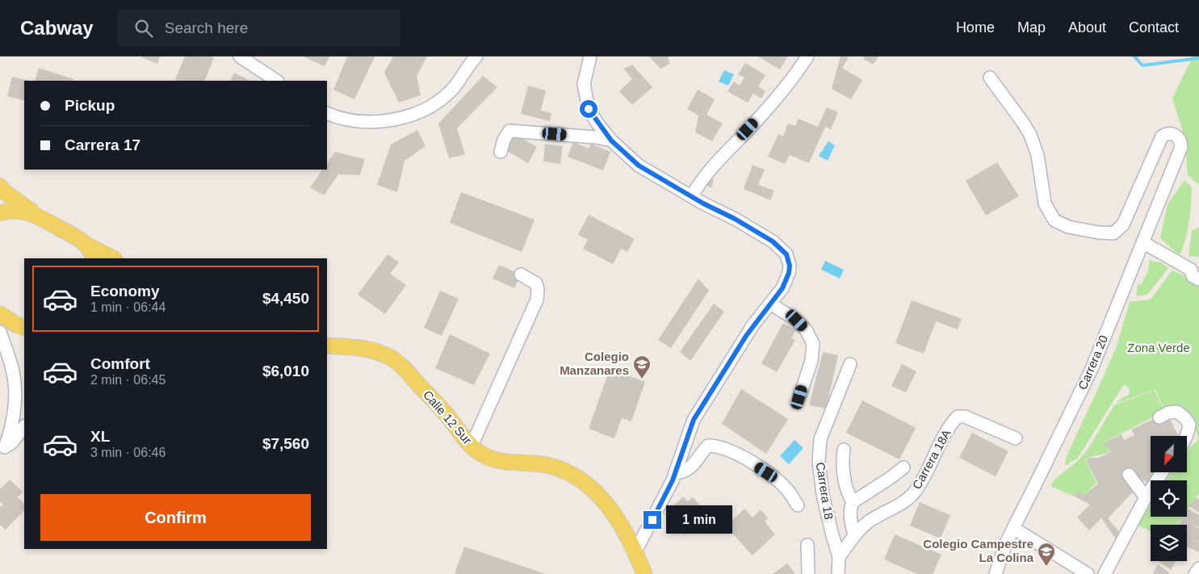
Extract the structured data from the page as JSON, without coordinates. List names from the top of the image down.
{
  "streets": {
    "main road": ["Calle 12 Sur"],
    "street": ["Carrera 20", "Carrera 18A", "Carrera 18"]
  },
  "crossings": [
    ["Carrera 18A", "Carrera 18"]
  ],
  "parks": ["Zona Verde"],
  "places": {
    "school or university": ["Colegio Manzanares", "Colegio Campestre La Colina"]
  },
  "north": "bottom left",
  "page": {
    "header": "Cabway",
    "search": "Search here",
    "nav": [
      "Home",
      "Map",
      "About",
      "Contact"
    ],
    "banner": ["Pickup", "Carrera 17"],
    "list": [
      {
        "name": "Economy",
        "note": "1 min · 06:44",
        "value": "$4,450"
      },
      {
        "name": "Comfort",
        "note": "2 min · 06:45",
        "value": "$6,010"
      },
      {
        "name": "XL",
        "note": "3 min · 06:46",
        "value": "$7,560"
      }
    ],
    "buttons": "Confirm",
    "bubble": "1 min"
  }
}
